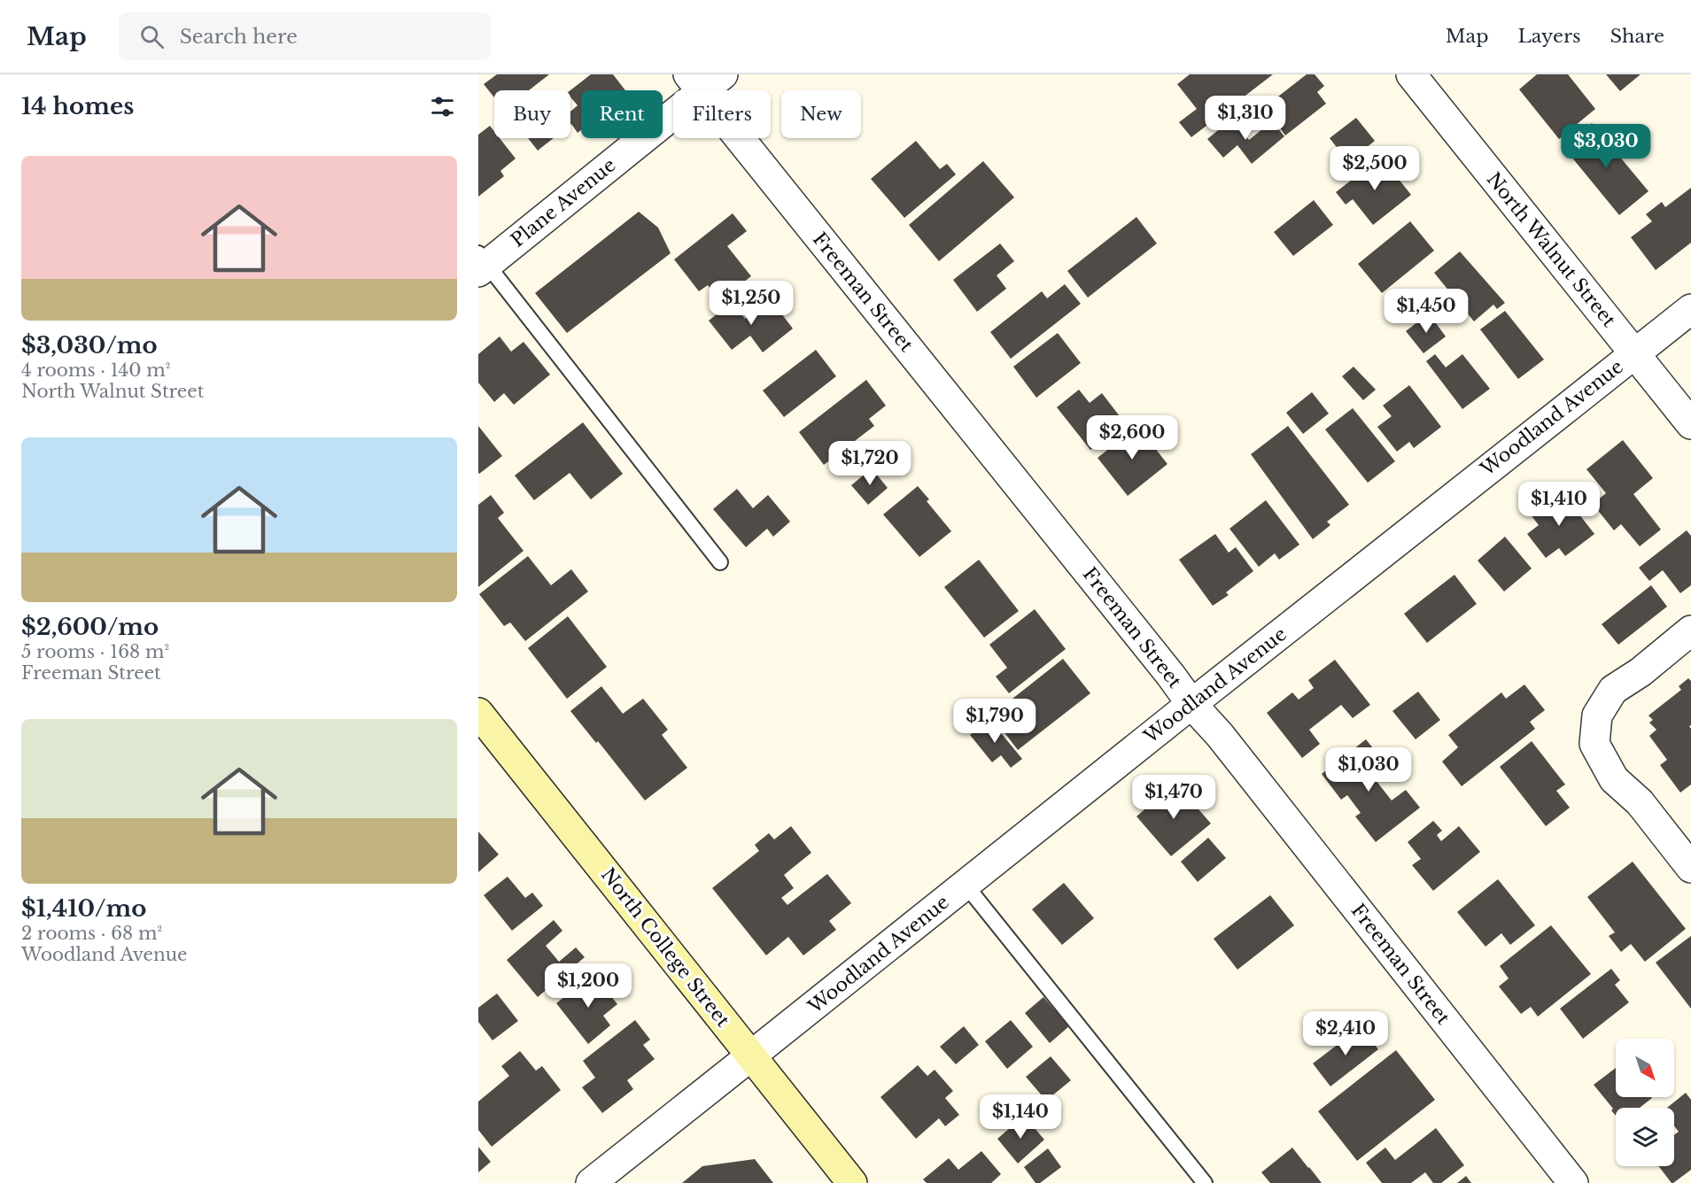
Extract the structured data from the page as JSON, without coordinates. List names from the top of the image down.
{
  "streets": {
    "street": [
      "Plane Avenue",
      "North Walnut Street",
      "Freeman Street",
      "Woodland Avenue",
      "North College Street"
    ]
  },
  "crossings": [
    ["Plane Avenue", "Freeman Street"],
    ["North Walnut Street", "Woodland Avenue"],
    ["Freeman Street", "Woodland Avenue"],
    ["Woodland Avenue", "North College Street"]
  ],
  "north": "bottom right",
  "page": {
    "header": "Map",
    "search": "Search here",
    "nav": ["Map", "Layers", "Share"],
    "heading": "14 homes",
    "chip": [
      "Buy",
      "Rent",
      "Filters",
      "New"
    ],
    "price": [
      "$1,310",
      "$3,030",
      "$2,500",
      "$1,250",
      "$1,450",
      "$2,600",
      "$1,720",
      "$1,410",
      "$1,790",
      "$1,030",
      "$1,470",
      "$1,200",
      "$2,410",
      "$1,140"
    ],
    "list": [
      {
        "name": "$3,030/mo",
        "note": "4 rooms · 140 m² · North Walnut Street"
      },
      {
        "name": "$2,600/mo",
        "note": "5 rooms · 168 m² · Freeman Street"
      },
      {
        "name": "$1,410/mo",
        "note": "2 rooms · 68 m² · Woodland Avenue"
      }
    ]
  }
}
